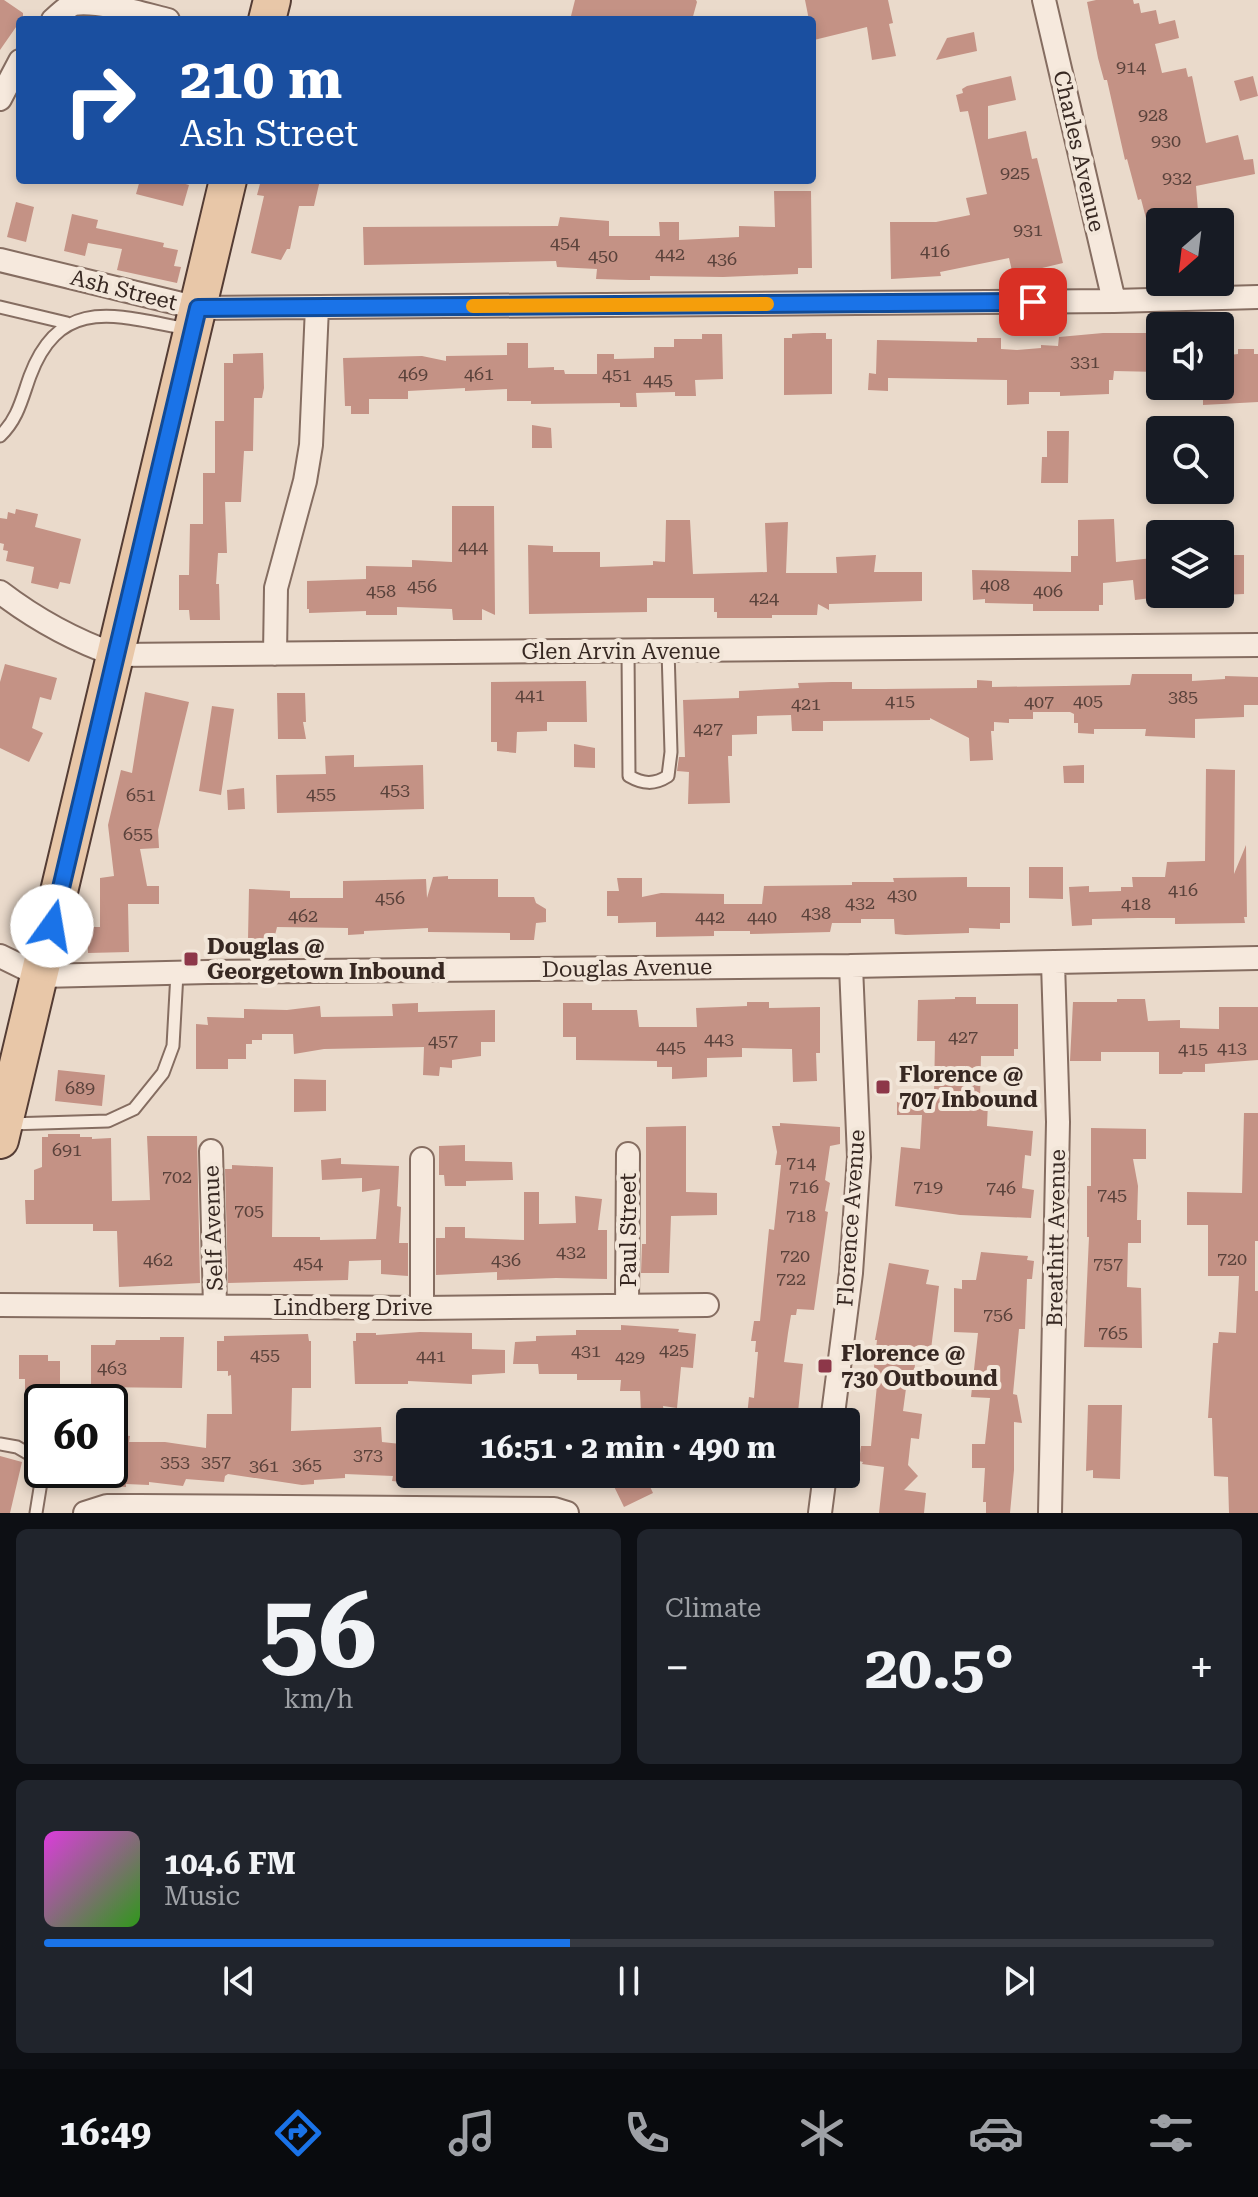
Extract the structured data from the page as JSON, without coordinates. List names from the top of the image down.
{
  "streets": {
    "street": [
      "Charles Avenue",
      "Ash Street",
      "Glen Arvin Avenue",
      "Douglas Avenue",
      "Florence Avenue",
      "Self Avenue",
      "Paul Street",
      "Breathitt Avenue",
      "Lindberg Drive"
    ]
  },
  "crossings": [
    ["Charles Avenue", "Ash Street"],
    ["Douglas Avenue", "Florence Avenue"],
    ["Douglas Avenue", "Breathitt Avenue"],
    ["Self Avenue", "Lindberg Drive"],
    ["Paul Street", "Lindberg Drive"]
  ],
  "places": {
    "transit": ["Douglas @ Georgetown Inbound", "Florence @ 707 Inbound", "Florence @ 730 Outbound"]
  },
  "house_numbers": [
    "914",
    "928",
    "930",
    "925",
    "932",
    "931",
    "454",
    "416",
    "442",
    "450",
    "436",
    "331",
    "469",
    "461",
    "451",
    "445",
    "444",
    "408",
    "456",
    "458",
    "406",
    "424",
    "441",
    "385",
    "415",
    "405",
    "407",
    "421",
    "427",
    "453",
    "455",
    "651",
    "655",
    "416",
    "430",
    "456",
    "432",
    "418",
    "438",
    "462",
    "442",
    "440",
    "427",
    "443",
    "457",
    "445",
    "413",
    "415",
    "689",
    "691",
    "714",
    "702",
    "716",
    "719",
    "746",
    "745",
    "705",
    "718",
    "432",
    "720",
    "720",
    "462",
    "436",
    "454",
    "757",
    "722",
    "756",
    "765",
    "425",
    "431",
    "455",
    "441",
    "429",
    "463",
    "373",
    "353",
    "357",
    "365",
    "361"
  ],
  "north": "bottom left",
  "page": {
    "turn": ["210 m", "Ash Street"],
    "limit": "60",
    "trip": "16:51 · 2 min · 490 m",
    "tile": [
      ["56", "km/h"],
      "Climate"
    ],
    "heat": ["−", "20.5°", "+"],
    "song": ["104.6 FM", "Music"],
    "tabs": "16:49"
  }
}
